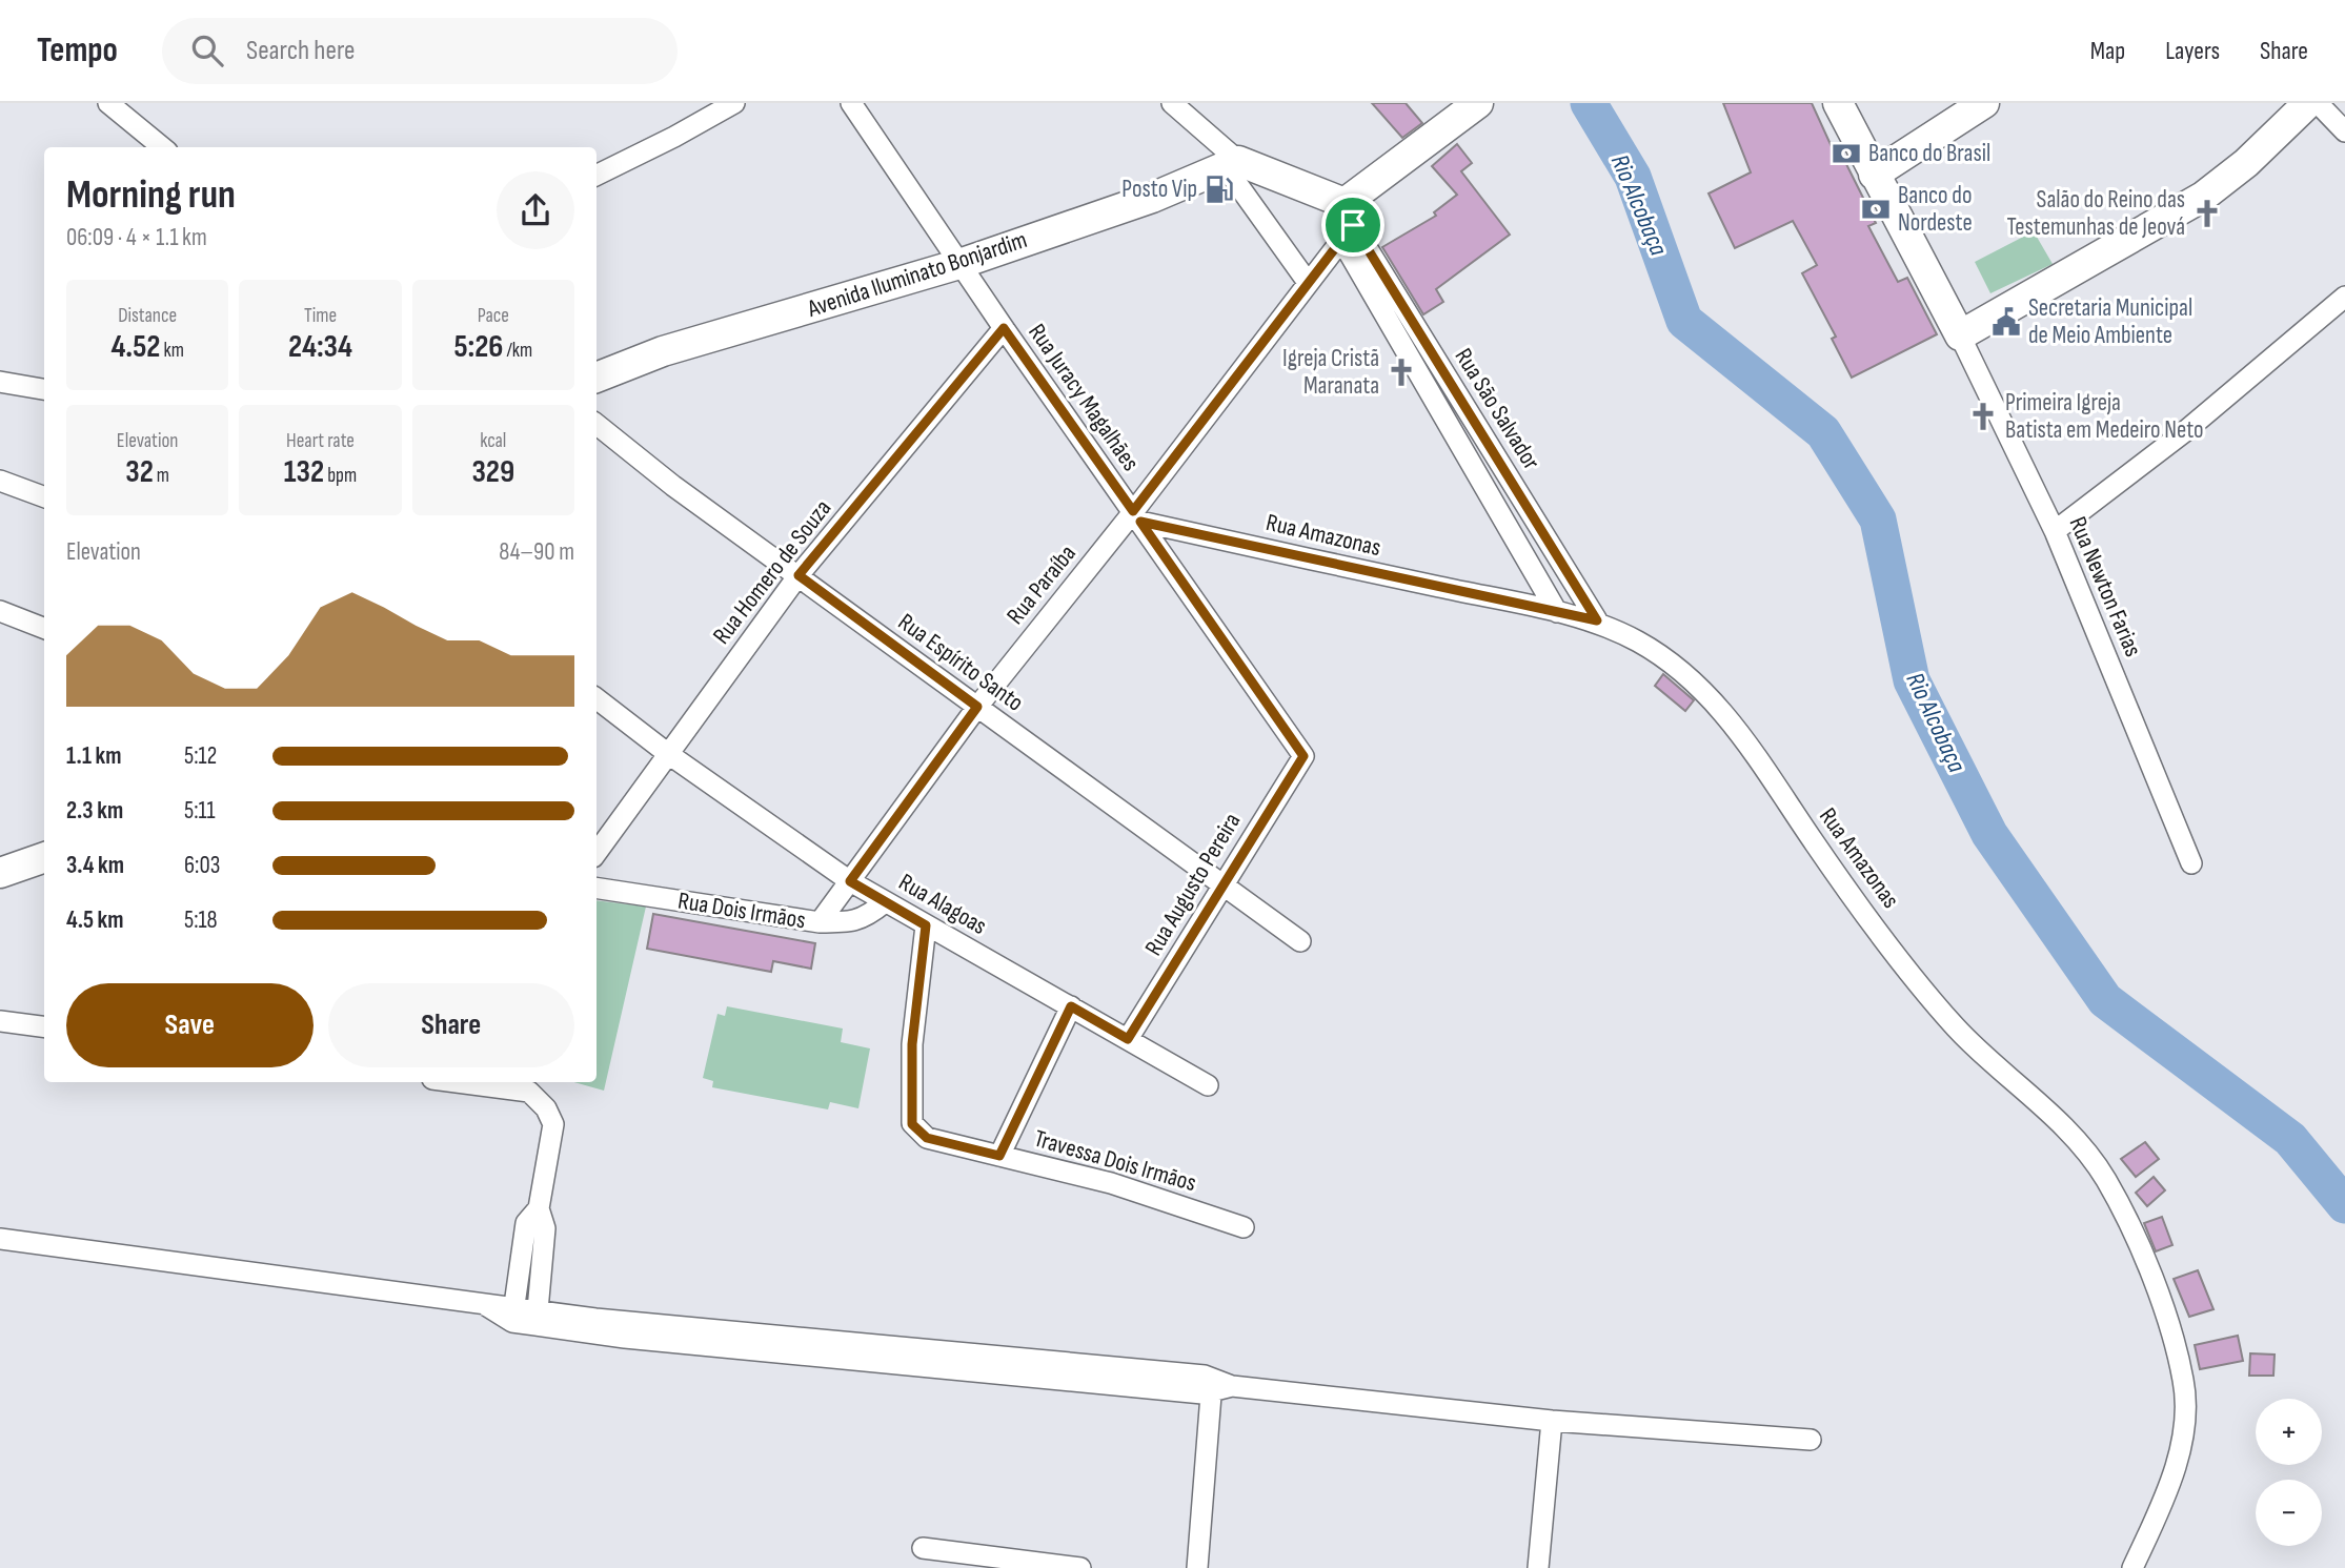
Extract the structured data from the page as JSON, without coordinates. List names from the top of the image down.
{
  "streets": {
    "street": [
      "Avenida Iluminato Bonjardim",
      "Rua Juracy Magalhães",
      "Rua São Salvador",
      "Rua Amazonas",
      "Rua Homero de Souza",
      "Rua Paraíba",
      "Rua Newton Farias",
      "Rua Espírito Santo",
      "Rua Augusto Pereira",
      "Rua Alagoas",
      "Rua Dois Irmãos",
      "Travessa Dois Irmãos"
    ]
  },
  "crossings": [
    ["Avenida Iluminato Bonjardim", "Rua Juracy Magalhães"],
    ["Rua Juracy Magalhães", "Rua Amazonas"],
    ["Rua Juracy Magalhães", "Rua Homero de Souza"],
    ["Rua Juracy Magalhães", "Rua Paraíba"],
    ["Rua Juracy Magalhães", "Rua Augusto Pereira"],
    ["Rua São Salvador", "Rua Amazonas"],
    ["Rua São Salvador", "Rua Paraíba"],
    ["Rua Amazonas", "Rua Paraíba"],
    ["Rua Homero de Souza", "Rua Espírito Santo"],
    ["Rua Homero de Souza", "Rua Alagoas"],
    ["Rua Paraíba", "Rua Espírito Santo"],
    ["Rua Paraíba", "Rua Alagoas"],
    ["Rua Paraíba", "Rua Dois Irmãos"],
    ["Rua Espírito Santo", "Rua Augusto Pereira"],
    ["Rua Augusto Pereira", "Rua Alagoas"],
    ["Rua Alagoas", "Rua Dois Irmãos"],
    ["Rua Alagoas", "Travessa Dois Irmãos"]
  ],
  "water": ["Rio Alcobaça"],
  "places": {
    "bank": ["Banco do Brasil", "Banco do Nordeste"],
    "fuel station": ["Posto Vip"],
    "church": ["Salão do Reino das Testemunhas de Jeová", "Igreja Cristã Maranata", "Primeira Igreja Batista em Medeiro Neto"],
    "public building": ["Secretaria Municipal de Meio Ambiente"]
  },
  "page": {
    "header": "Tempo",
    "search": "Search here",
    "nav": ["Map", "Layers", "Share"],
    "heading": ["Morning run", "06:09 · 4 × 1.1 km"],
    "stats": [
      ["Distance", "4.52 km"],
      ["Time", "24:34"],
      ["Pace", "5:26 /km"],
      ["Elevation", "32 m"],
      ["Heart rate", "132 bpm"],
      ["kcal", "329"]
    ],
    "chart": ["Elevation", "84–90 m"],
    "list": [
      {
        "name": "1.1 km",
        "note": "5:12"
      },
      {
        "name": "2.3 km",
        "note": "5:11"
      },
      {
        "name": "3.4 km",
        "note": "6:03"
      },
      {
        "name": "4.5 km",
        "note": "5:18"
      }
    ],
    "buttons": ["Save", "Share"],
    "map_buttons": ["+", "−"]
  }
}
